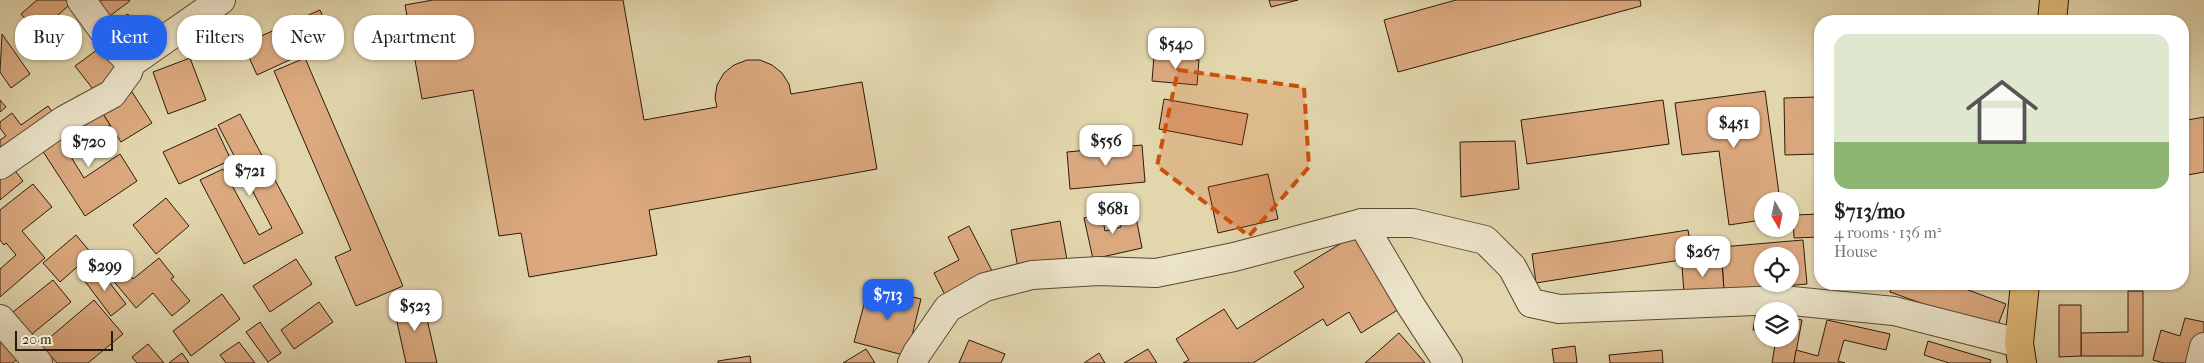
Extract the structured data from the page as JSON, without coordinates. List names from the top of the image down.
{
  "scale_bar": "20 m",
  "north": "bottom",
  "page": {
    "chip": [
      "Buy",
      "Rent",
      "Filters",
      "New",
      "Apartment"
    ],
    "list": [
      {
        "name": "$713/mo",
        "note": "4 rooms · 136 m² · House"
      }
    ],
    "price": [
      "$540",
      "$451",
      "$556",
      "$720",
      "$721",
      "$681",
      "$267",
      "$299",
      "$713",
      "$523"
    ],
    "scale": "20 m"
  }
}
